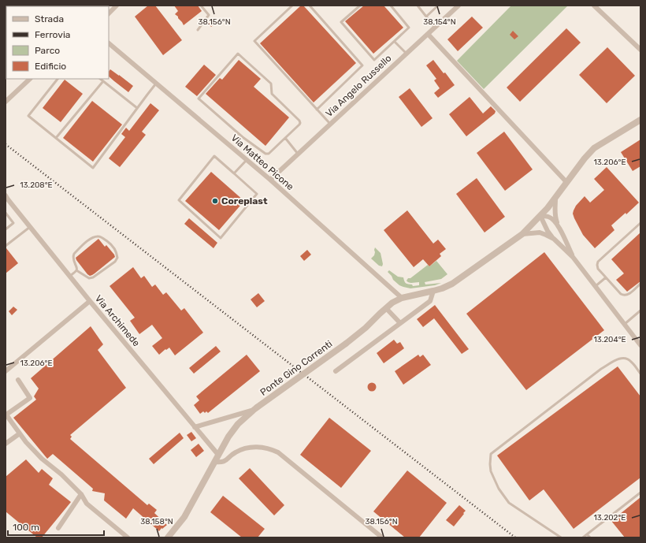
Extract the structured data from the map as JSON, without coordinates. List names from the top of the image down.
{
  "streets": {
    "street": [
      "Via Angelo Russello",
      "Via Matteo Picone",
      "Via Archimede",
      "Ponte Gino Correnti"
    ]
  },
  "crossings": [
    ["Via Angelo Russello", "Via Matteo Picone"],
    ["Via Matteo Picone", "Ponte Gino Correnti"],
    ["Via Archimede", "Ponte Gino Correnti"]
  ],
  "places": ["Coreplast"],
  "legend": [
    "Strada",
    "Ferrovia",
    "Parco",
    "Edificio"
  ],
  "scale_bar": "100 m",
  "coordinates": [
    "38.156°N",
    "38.154°N",
    "13.206°E",
    "13.208°E",
    "13.204°E",
    "13.202°E",
    "38.158°N"
  ]
}
